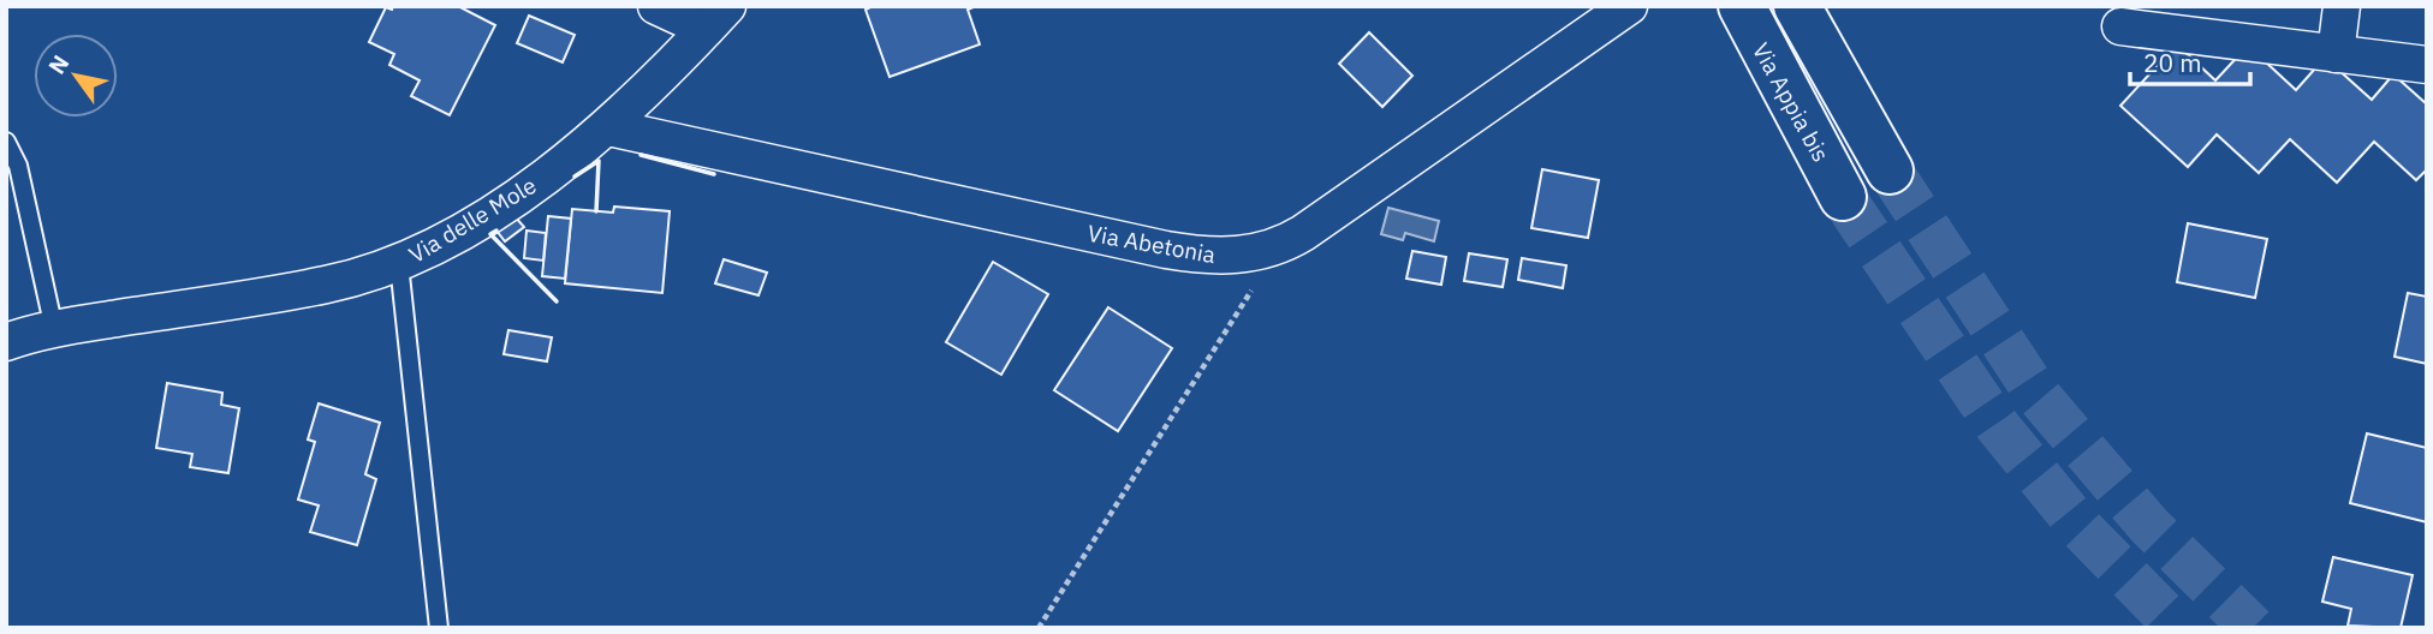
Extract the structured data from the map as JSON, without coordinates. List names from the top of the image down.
{
  "streets": {
    "highway": ["Via Appia bis"],
    "street": ["Via delle Mole", "Via Abetonia"]
  },
  "crossings": [
    ["Via delle Mole", "Via Abetonia"]
  ],
  "scale_bar": "20 m",
  "north": "top left"
}
